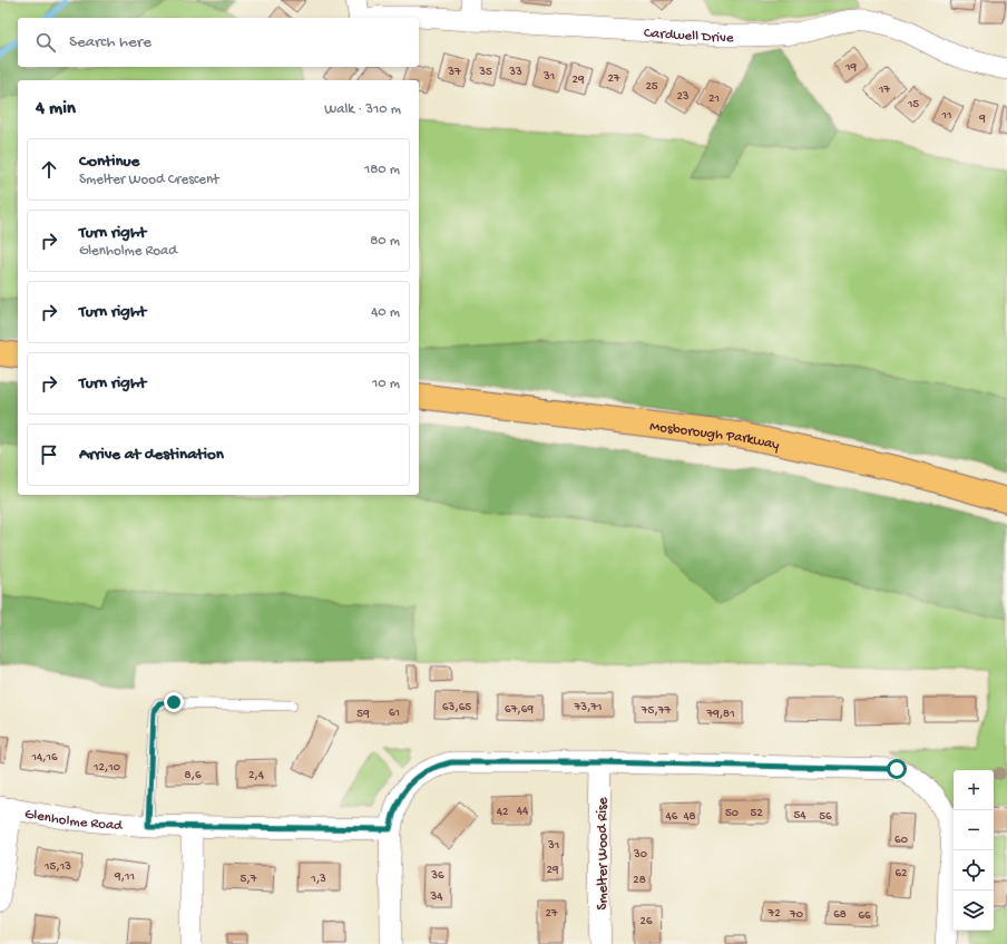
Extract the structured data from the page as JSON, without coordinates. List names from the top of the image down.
{
  "streets": {
    "highway": ["Mosborough Parkway"],
    "street": ["Cardwell Drive", "Glenholme Road", "Smelter Wood Rise"]
  },
  "house_numbers": [
    "19",
    "37",
    "35",
    "33",
    "31",
    "27",
    "29",
    "25",
    "17",
    "23",
    "21",
    "15",
    "11",
    "9",
    "63,65",
    "73,71",
    "67,69",
    "75,77",
    "61",
    "59",
    "79,81",
    "14,16",
    "12,10",
    "8,6",
    "2,4",
    "44",
    "42",
    "50",
    "52",
    "54",
    "46",
    "48",
    "56",
    "60",
    "31",
    "30",
    "15,13",
    "29",
    "62",
    "36",
    "9,11",
    "5,7",
    "1,3",
    "28",
    "34",
    "27",
    "72",
    "70",
    "68",
    "66",
    "26"
  ],
  "page": {
    "search": "Search here",
    "heading": ["4 min", "Walk · 310 m"],
    "list": [
      ["Continue", "Smelter Wood Crescent", "180 m"],
      ["Turn right", "Glenholme Road", "80 m"],
      ["Turn right", "40 m"],
      ["Turn right", "10 m"],
      "Arrive at destination"
    ],
    "map_buttons": ["+", "−"]
  }
}
